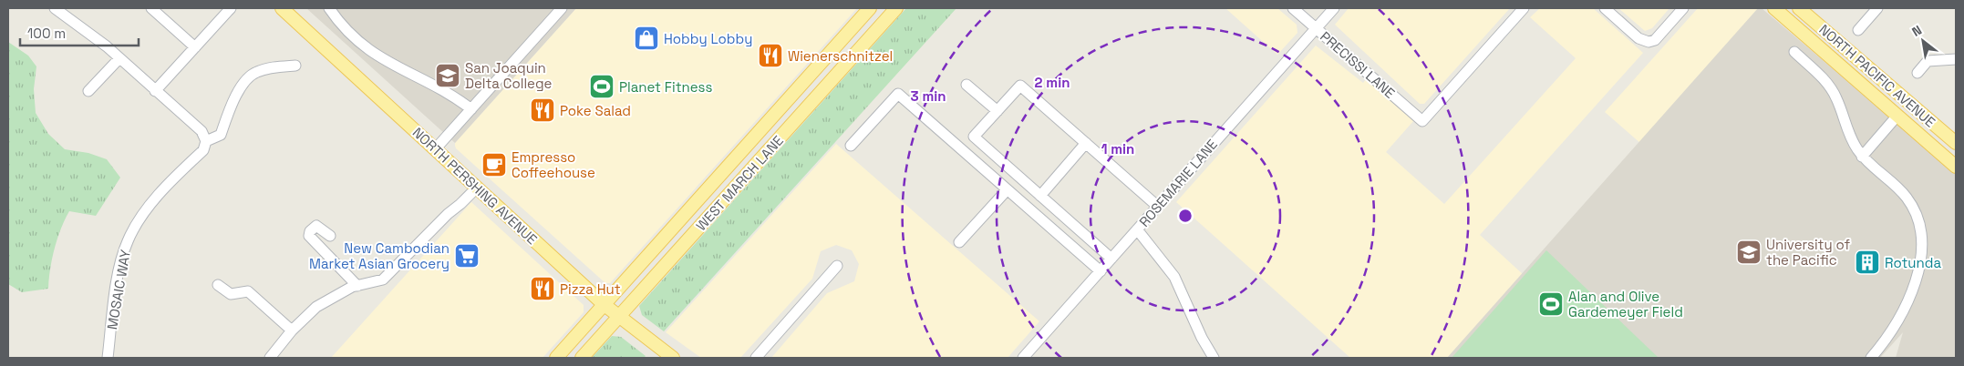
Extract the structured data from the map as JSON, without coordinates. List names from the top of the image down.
{
  "streets": {
    "main road": ["NORTH PACIFIC AVENUE", "WEST MARCH LANE", "NORTH PERSHING AVENUE"],
    "street": ["PRECISSI LANE", "ROSEMARIE LANE", "MOSAIC WAY"]
  },
  "crossings": [
    ["PRECISSI LANE", "ROSEMARIE LANE"],
    ["WEST MARCH LANE", "NORTH PERSHING AVENUE"]
  ],
  "places": {
    "shop": ["Hobby Lobby"],
    "restaurant": ["Wienerschnitzel", "Poke Salad", "Pizza Hut"],
    "school or university": ["San Joaquin Delta College", "University of the Pacific"],
    "sports": ["Planet Fitness", "Alan and Olive Gardemeyer Field"],
    "cafe": ["Empresso Coffeehouse"],
    "supermarket": ["New Cambodian Market Asian Grocery"],
    "building": ["Rotunda"]
  },
  "scale_bar": "100 m",
  "north": "top left",
  "rings": ["2 min", "3 min", "1 min"]
}
